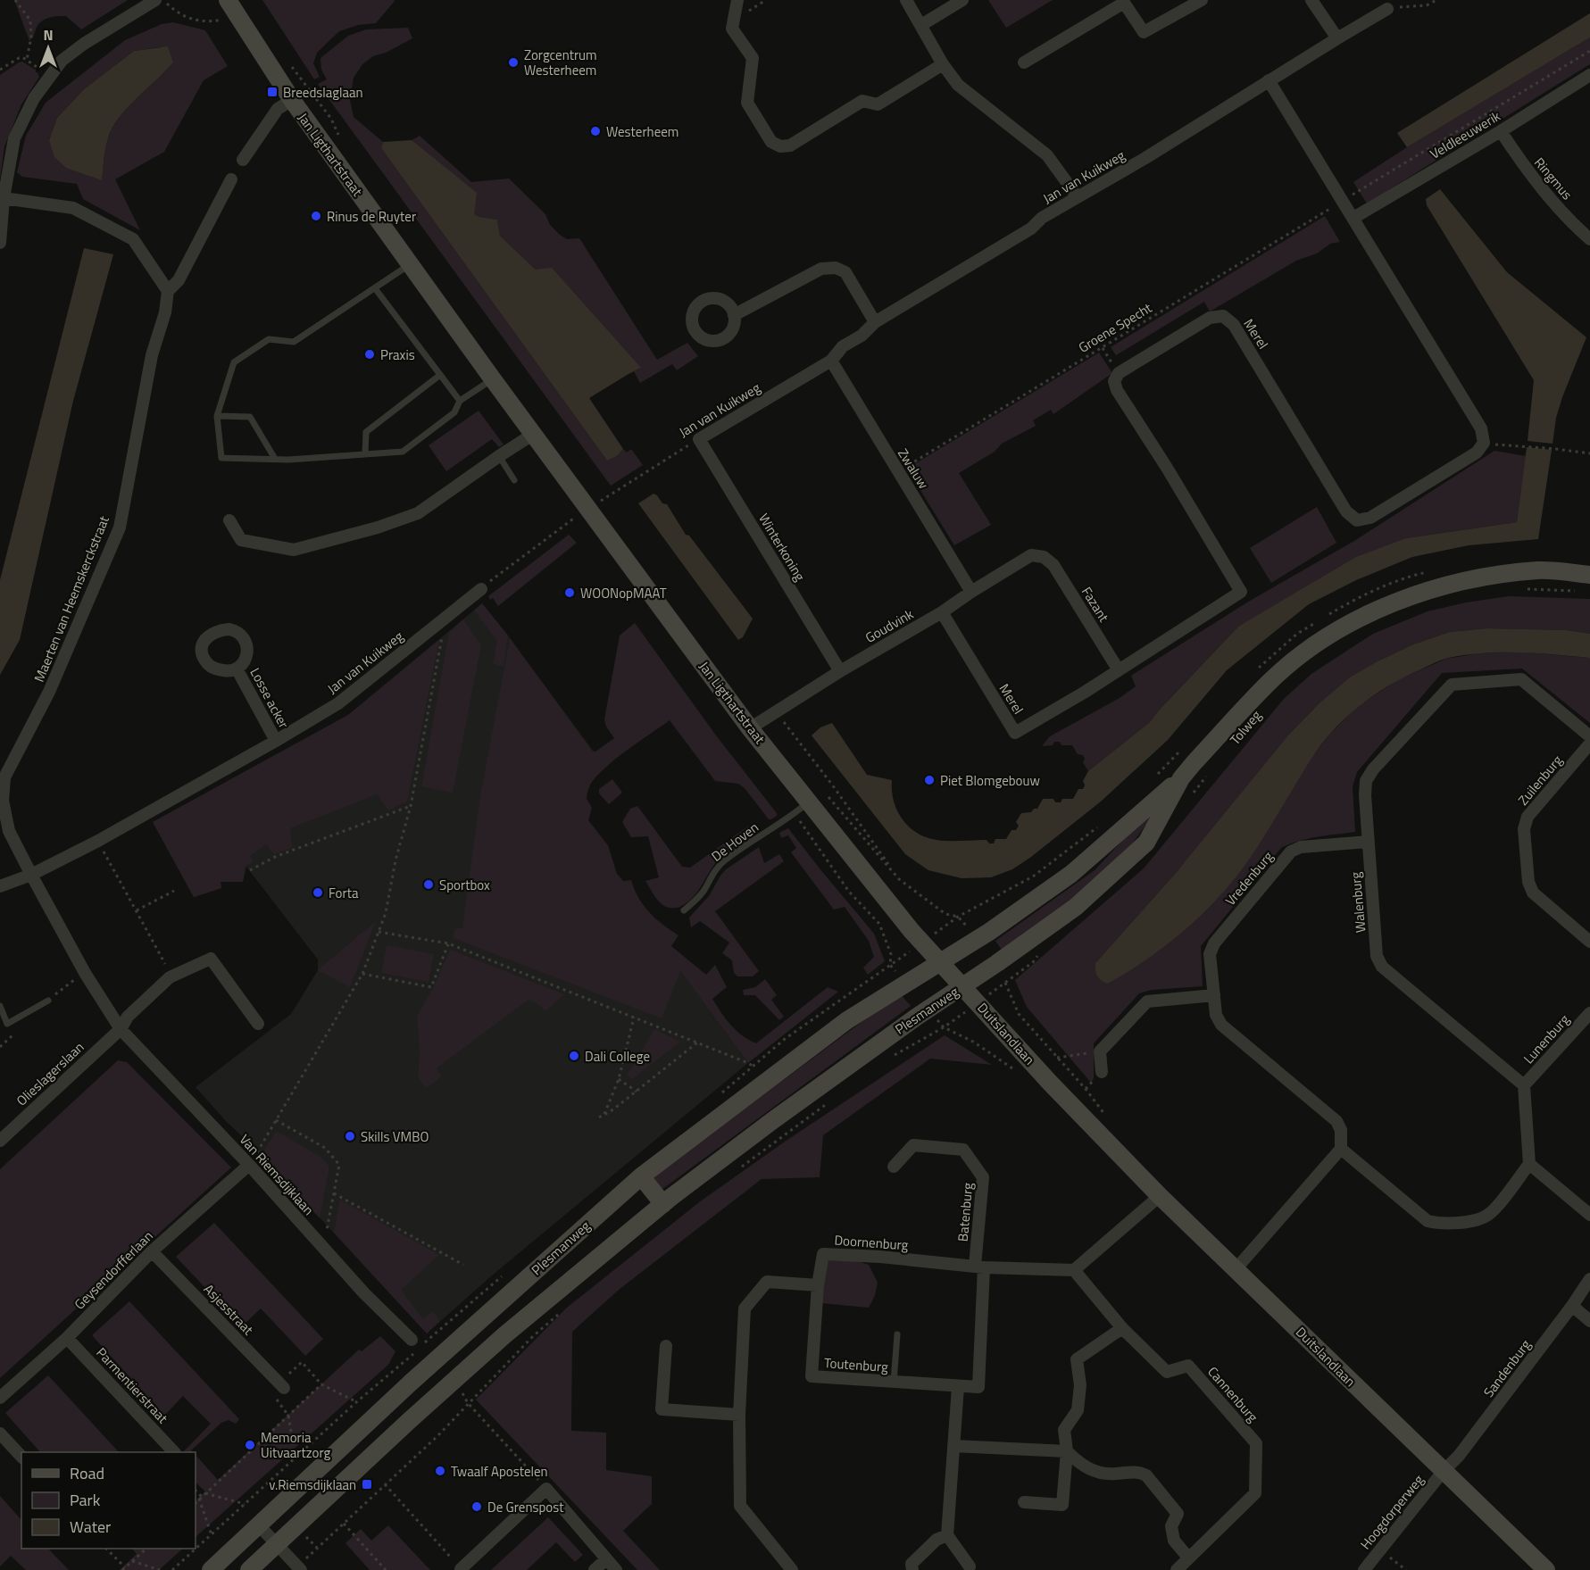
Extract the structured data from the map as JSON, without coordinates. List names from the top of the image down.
{
  "streets": {
    "main road": [
      "Jan Ligthartstraat",
      "Tolweg",
      "Plesmanweg",
      "Duitslandlaan"
    ],
    "street": [
      "Veldleeuwerik",
      "Jan van Kuikweg",
      "Ringmus",
      "Merel",
      "Zwaluw",
      "Winterkoning",
      "Maerten van Heemskerckstraat",
      "Fazant",
      "Goudvink",
      "Losse acker",
      "Zuilenburg",
      "Vredenburg",
      "Walenburg",
      "Lunenburg",
      "Olieslagerslaan",
      "Van Riemsdijklaan",
      "Batenburg",
      "Doornenburg",
      "Geysendorfferlaan",
      "Asjesstraat",
      "Toutenburg",
      "Sandenburg",
      "Parmentierstraat",
      "Cannenburg",
      "Hoogdorperweg"
    ],
    "lane": ["De Hoven"],
    "path": ["Groene Specht"]
  },
  "crossings": [
    ["Veldleeuwerik", "Ringmus"],
    ["Jan Ligthartstraat", "Jan van Kuikweg"],
    ["Jan Ligthartstraat", "Goudvink"],
    ["Jan Ligthartstraat", "De Hoven"],
    ["Jan Ligthartstraat", "Plesmanweg"],
    ["Jan Ligthartstraat", "Duitslandlaan"],
    ["Jan van Kuikweg", "Zwaluw"],
    ["Jan van Kuikweg", "Winterkoning"],
    ["Jan van Kuikweg", "Maerten van Heemskerckstraat"],
    ["Jan van Kuikweg", "Losse acker"],
    ["Jan van Kuikweg", "Van Riemsdijklaan"],
    ["Groene Specht", "Zwaluw"],
    ["Merel", "Fazant"],
    ["Merel", "Goudvink"],
    ["Zwaluw", "Goudvink"],
    ["Winterkoning", "Goudvink"],
    ["Maerten van Heemskerckstraat", "Van Riemsdijklaan"],
    ["Fazant", "Goudvink"],
    ["Vredenburg", "Walenburg"],
    ["Walenburg", "Lunenburg"],
    ["Plesmanweg", "Duitslandlaan"],
    ["Duitslandlaan", "Sandenburg"],
    ["Duitslandlaan", "Hoogdorperweg"],
    ["Olieslagerslaan", "Van Riemsdijklaan"],
    ["Van Riemsdijklaan", "Geysendorfferlaan"],
    ["Batenburg", "Doornenburg"],
    ["Batenburg", "Toutenburg"],
    ["Doornenburg", "Toutenburg"],
    ["Doornenburg", "Cannenburg"],
    ["Geysendorfferlaan", "Asjesstraat"],
    ["Geysendorfferlaan", "Parmentierstraat"],
    ["Sandenburg", "Hoogdorperweg"]
  ],
  "places": {
    "other": [
      "Zorgcentrum Westerheem",
      "Westerheem",
      "Rinus de Ruyter",
      "Praxis",
      "WOONopMAAT",
      "Piet Blomgebouw",
      "Sportbox",
      "Forta",
      "Dali College",
      "Skills VMBO",
      "Memoria Uitvaartzorg",
      "Twaalf Apostelen",
      "De Grenspost"
    ],
    "transit": ["Breedslaglaan", "v.Riemsdijklaan"]
  },
  "legend": ["Road", "Park", "Water"],
  "north": "top"
}
